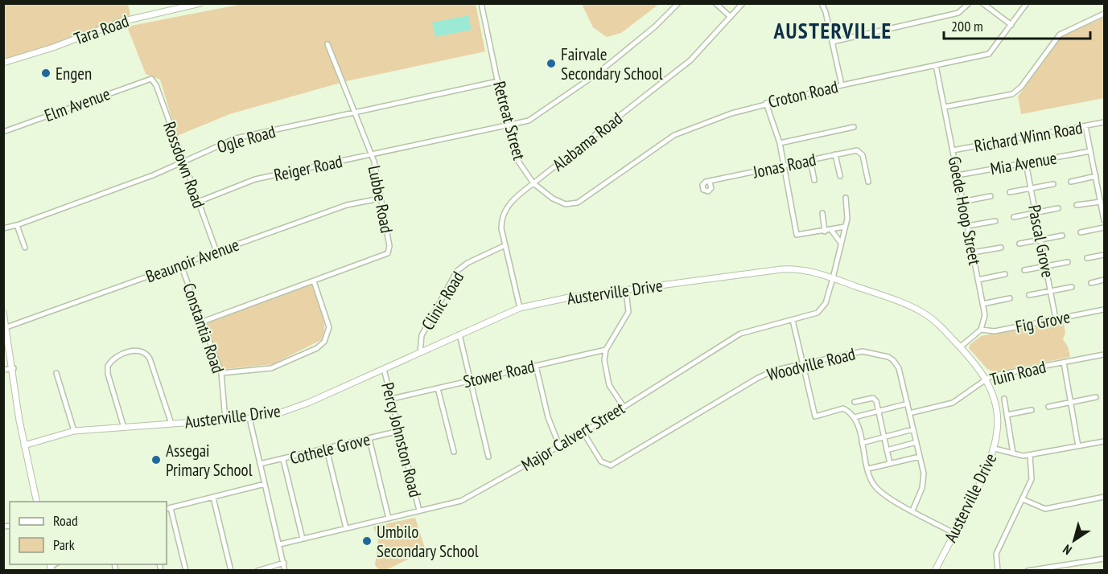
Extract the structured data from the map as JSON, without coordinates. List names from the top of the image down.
{
  "streets": {
    "street": [
      "Tara Road",
      "Croton Road",
      "Elm Avenue",
      "Retreat Street",
      "Richard Winn Road",
      "Ogle Road",
      "Alabama Road",
      "Mia Avenue",
      "Rossdown Road",
      "Jonas Road",
      "Reiger Road",
      "Lubbe Road",
      "Goede Hoop Street",
      "Pascal Grove",
      "Beaunoir Avenue",
      "Austerville Drive",
      "Clinic Road",
      "Fig Grove",
      "Constantia Road",
      "Woodville Road",
      "Tuin Road",
      "Stower Road",
      "Major Calvert Street",
      "Percy Johnston Road",
      "Cothele Grove"
    ]
  },
  "crossings": [
    ["Croton Road", "Retreat Street"],
    ["Croton Road", "Goede Hoop Street"],
    ["Elm Avenue", "Rossdown Road"],
    ["Retreat Street", "Ogle Road"],
    ["Retreat Street", "Alabama Road"],
    ["Retreat Street", "Reiger Road"],
    ["Richard Winn Road", "Goede Hoop Street"],
    ["Ogle Road", "Rossdown Road"],
    ["Ogle Road", "Lubbe Road"],
    ["Alabama Road", "Austerville Drive"],
    ["Alabama Road", "Clinic Road"],
    ["Mia Avenue", "Goede Hoop Street"],
    ["Mia Avenue", "Pascal Grove"],
    ["Rossdown Road", "Reiger Road"],
    ["Rossdown Road", "Beaunoir Avenue"],
    ["Reiger Road", "Lubbe Road"],
    ["Lubbe Road", "Beaunoir Avenue"],
    ["Lubbe Road", "Constantia Road"],
    ["Goede Hoop Street", "Fig Grove"],
    ["Pascal Grove", "Fig Grove"],
    ["Beaunoir Avenue", "Constantia Road"],
    ["Austerville Drive", "Clinic Road"],
    ["Austerville Drive", "Constantia Road"],
    ["Austerville Drive", "Tuin Road"],
    ["Austerville Drive", "Major Calvert Street"],
    ["Austerville Drive", "Percy Johnston Road"],
    ["Woodville Road", "Tuin Road"],
    ["Woodville Road", "Major Calvert Street"],
    ["Stower Road", "Percy Johnston Road"],
    ["Major Calvert Street", "Percy Johnston Road"],
    ["Percy Johnston Road", "Cothele Grove"]
  ],
  "districts": ["AUSTERVILLE"],
  "places": [
    "Fairvale Secondary School",
    "Engen",
    "Assegai Primary School",
    "Umbilo Secondary School"
  ],
  "legend": ["Road", "Park"],
  "scale_bar": "200 m",
  "north": "bottom left"
}
